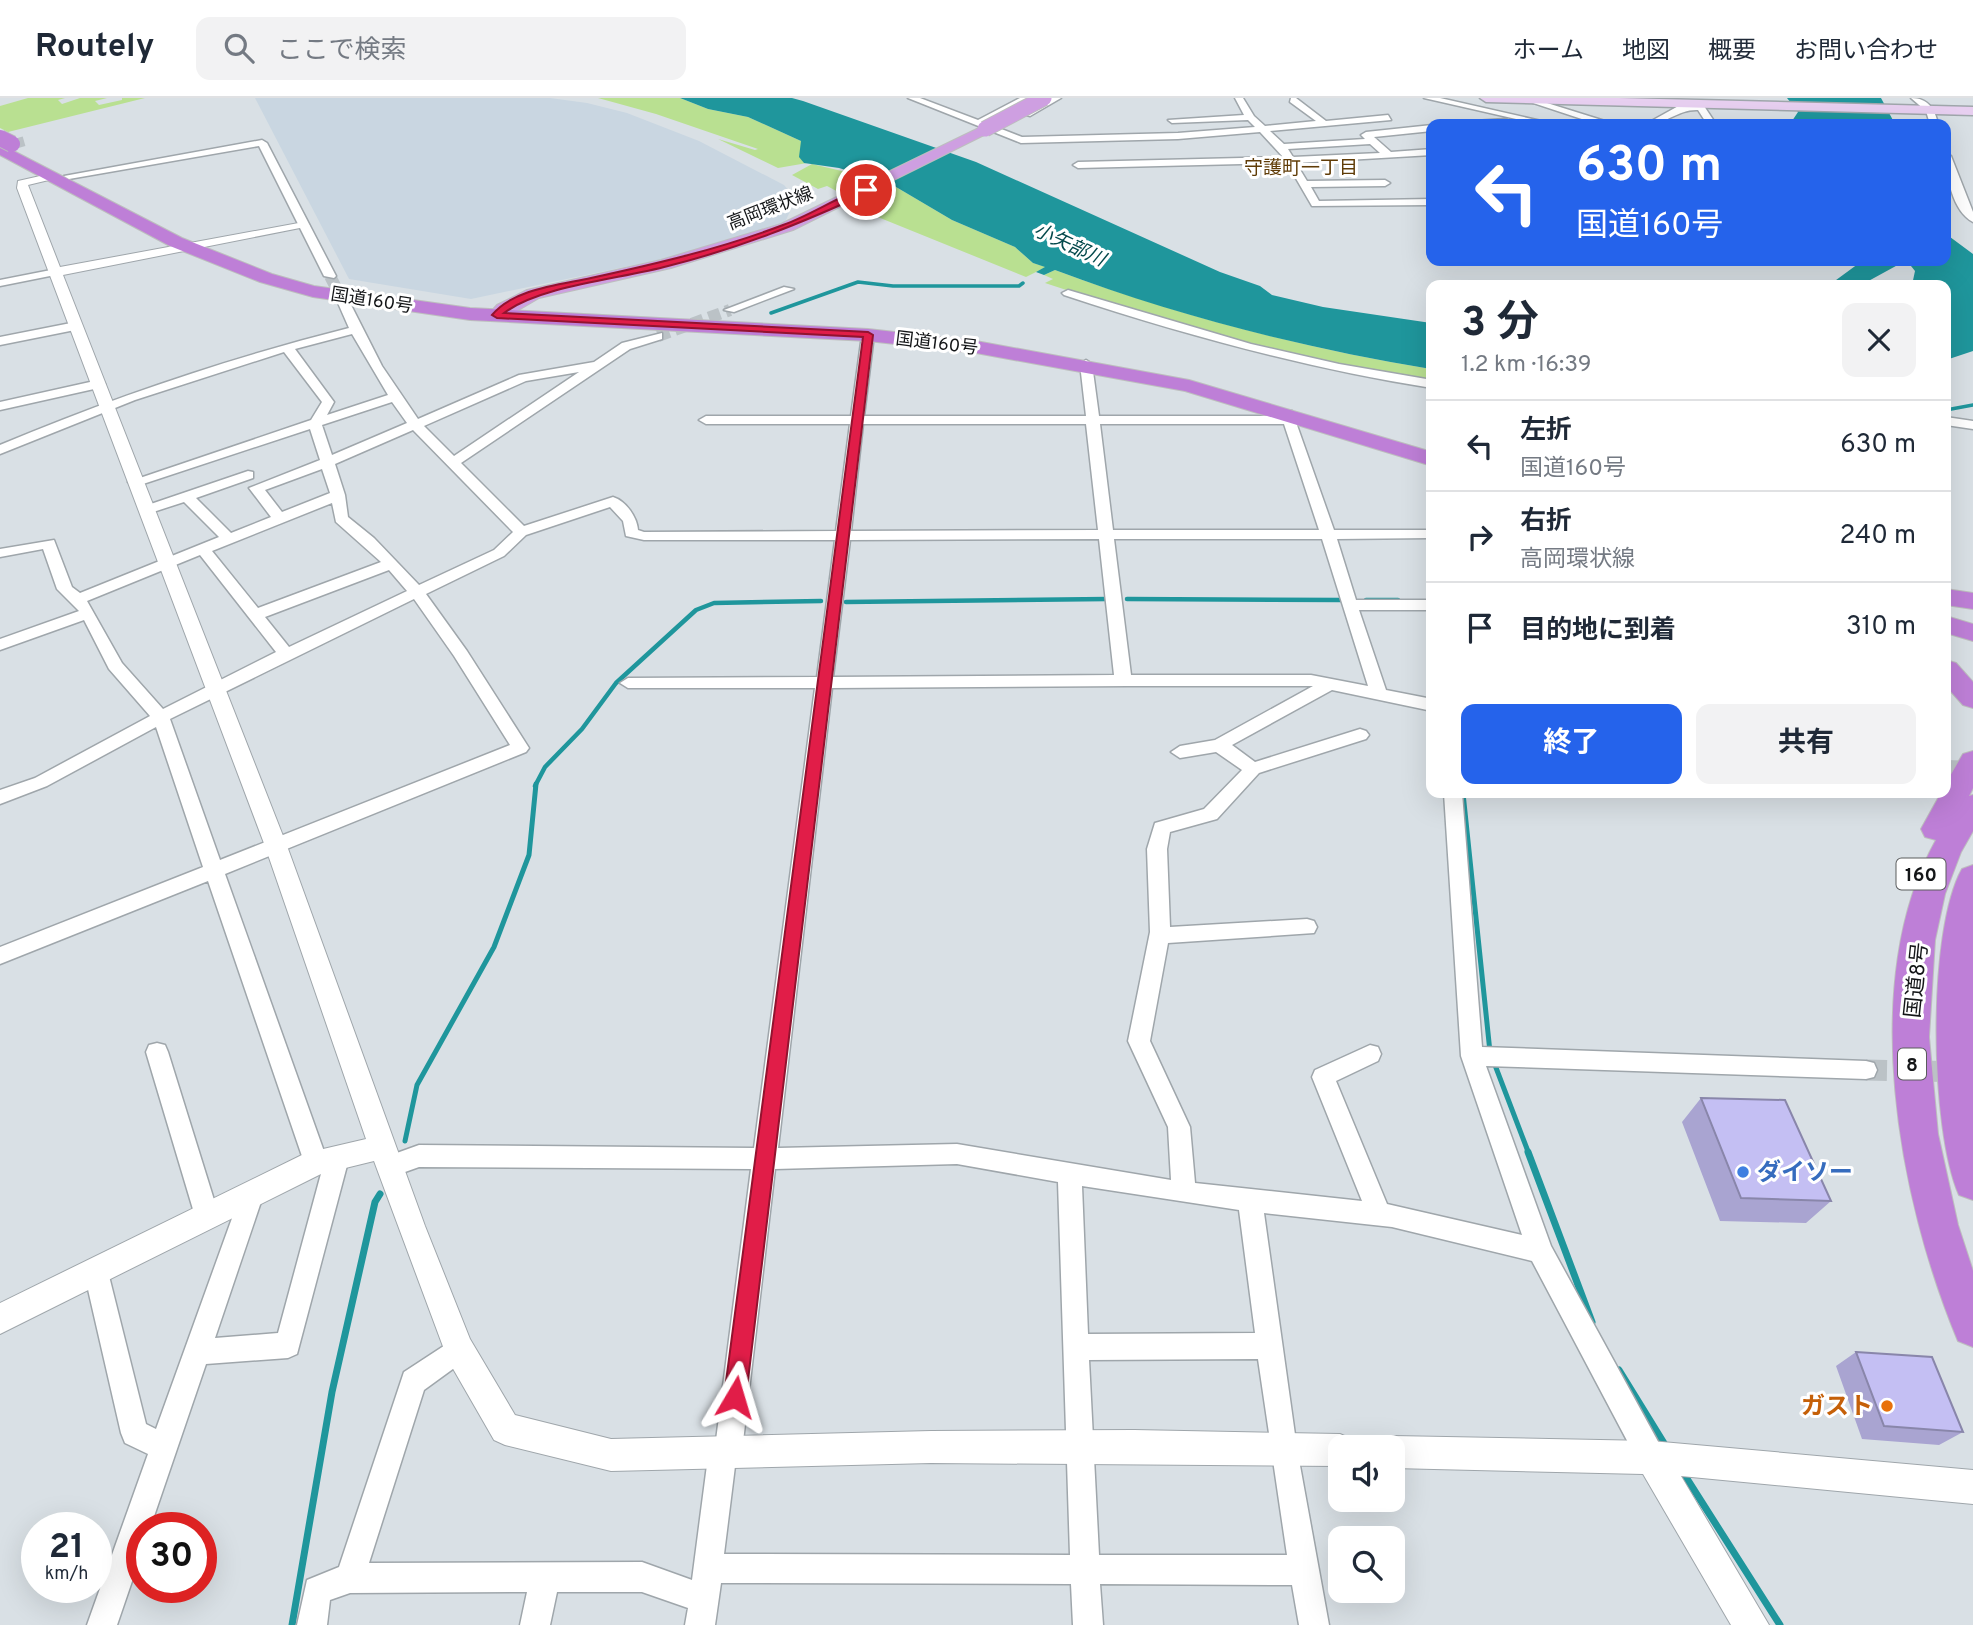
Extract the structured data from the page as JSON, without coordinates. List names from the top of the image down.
{
  "streets": {
    "highway": [
      "国道160号",
      "160",
      "国道8号",
      "8"
    ],
    "main road": ["高岡環状線"]
  },
  "crossings": [
    ["高岡環状線", "国道160号"],
    ["160", "国道8号"]
  ],
  "districts": ["守護町一丁目"],
  "water": ["小矢部川"],
  "places": ["ダイソー", "ガスト"],
  "page": {
    "header": "Routely",
    "search": "ここで検索",
    "nav": [
      "ホーム",
      "地図",
      "概要",
      "お問い合わせ"
    ],
    "turn": ["630 m", "国道160号"],
    "heading": ["3 分", "1.2 km · 16:39"],
    "list": [
      {
        "name": "左折",
        "note": "国道160号",
        "value": "630 m"
      },
      {
        "name": "右折",
        "note": "高岡環状線",
        "value": "240 m"
      },
      {
        "name": "目的地に到着",
        "value": "310 m"
      }
    ],
    "buttons": ["終了", "共有"],
    "speed": "21 km/h",
    "limit": "30"
  }
}
